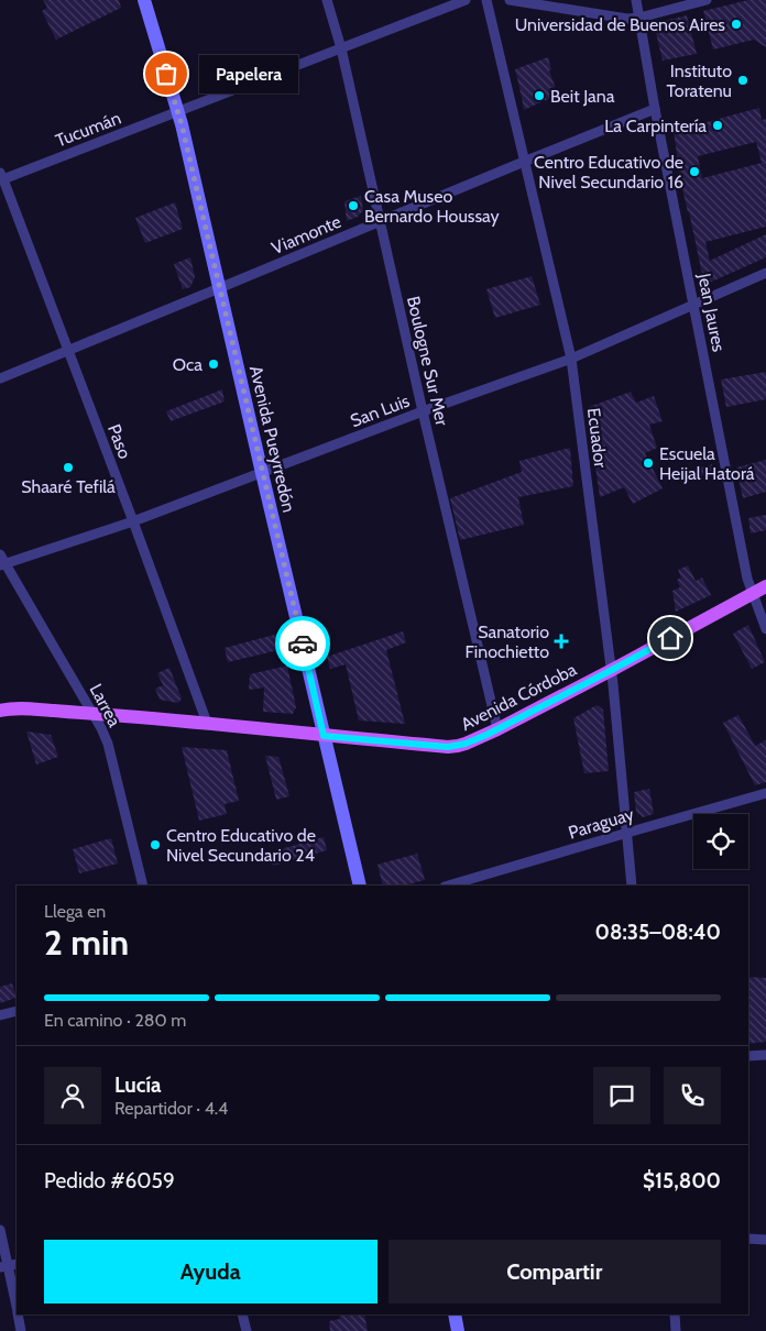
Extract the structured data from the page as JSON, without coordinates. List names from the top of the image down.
{
  "streets": {
    "main road": ["Avenida Pueyrredón", "Avenida Córdoba"],
    "street": [
      "Tucumán",
      "Viamonte",
      "Jean Jaures",
      "Boulogne Sur Mer",
      "San Luis",
      "Ecuador",
      "Paso",
      "Larrea",
      "Paraguay"
    ]
  },
  "crossings": [
    ["Tucumán", "Boulogne Sur Mer"],
    ["Tucumán", "Avenida Pueyrredón"],
    ["Tucumán", "Paso"],
    ["Viamonte", "Jean Jaures"],
    ["Viamonte", "Boulogne Sur Mer"],
    ["Viamonte", "Ecuador"],
    ["Viamonte", "Avenida Pueyrredón"],
    ["Viamonte", "Paso"],
    ["Jean Jaures", "San Luis"],
    ["Jean Jaures", "Avenida Córdoba"],
    ["Boulogne Sur Mer", "San Luis"],
    ["Boulogne Sur Mer", "Avenida Córdoba"],
    ["San Luis", "Ecuador"],
    ["San Luis", "Avenida Pueyrredón"],
    ["San Luis", "Paso"],
    ["San Luis", "Larrea"],
    ["Ecuador", "Avenida Córdoba"],
    ["Ecuador", "Paraguay"],
    ["Avenida Pueyrredón", "Avenida Córdoba"],
    ["Paso", "Avenida Córdoba"],
    ["Avenida Córdoba", "Larrea"]
  ],
  "places": {
    "other": [
      "Universidad de Buenos Aires",
      "Papelera",
      "Instituto Toratenu",
      "Beit Jana",
      "La Carpintería",
      "Centro Educativo de Nivel Secundario 16",
      "Casa Museo Bernardo Houssay",
      "Oca",
      "Escuela Heijal Hatorá",
      "Shaaré Tefilá",
      "Centro Educativo de Nivel Secundario 24"
    ],
    "health": ["Sanatorio Finochietto"]
  },
  "page": {
    "bubble": "Papelera",
    "heading": ["2 min", "Llega en", "08:35–08:40"],
    "panel": [
      "Lucía",
      "Repartidor · 4.4",
      "Pedido #6059",
      "$15,800"
    ],
    "bar": "En camino · 280 m",
    "buttons": ["Ayuda", "Compartir"]
  }
}
